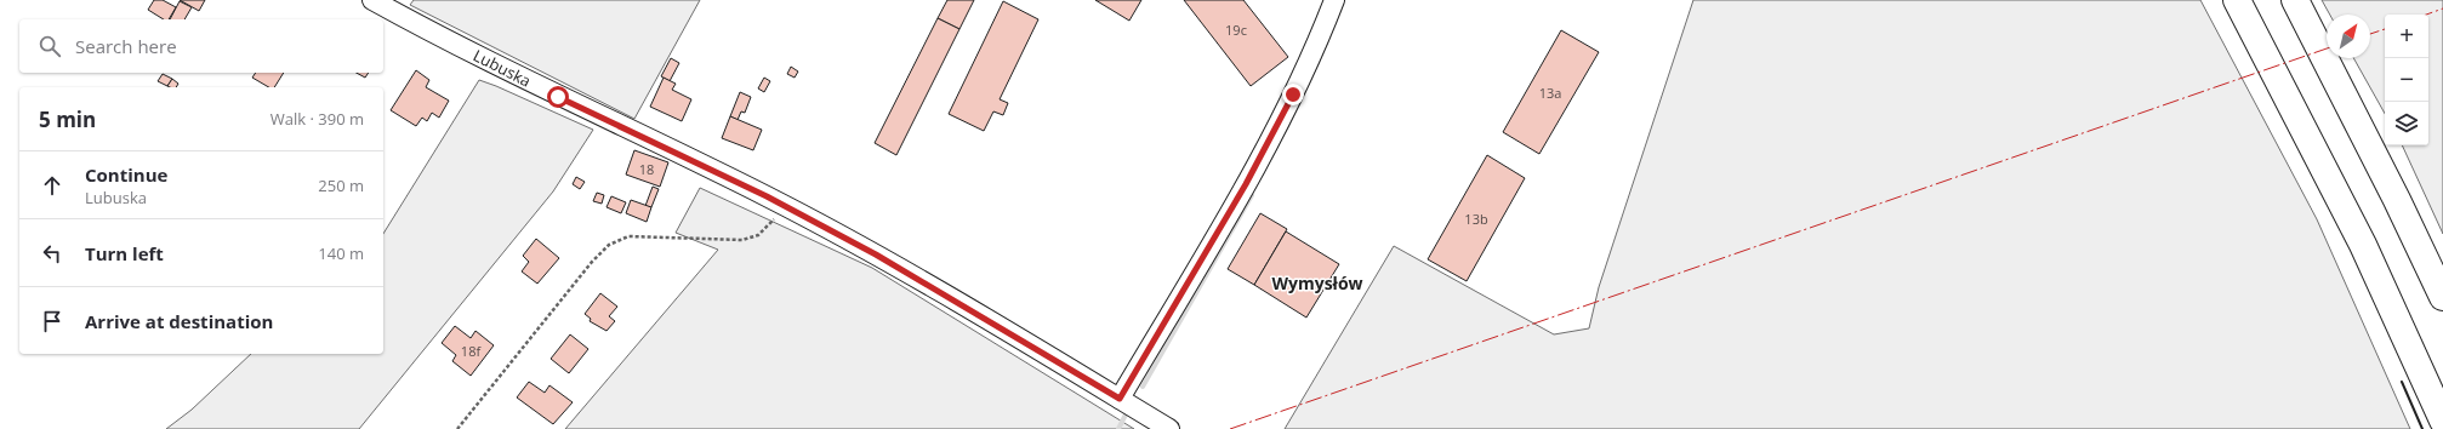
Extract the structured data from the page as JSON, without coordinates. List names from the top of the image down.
{
  "streets": {
    "street": ["Lubuska"]
  },
  "districts": ["Wymysłów"],
  "house_numbers": [
    "19c",
    "13a",
    "18",
    "13b",
    "18f"
  ],
  "north": "top right",
  "page": {
    "map_buttons": ["+", "−"],
    "search": "Search here",
    "heading": ["5 min", "Walk · 390 m"],
    "list": [
      ["Continue", "Lubuska", "250 m"],
      ["Turn left", "140 m"],
      "Arrive at destination"
    ]
  }
}
